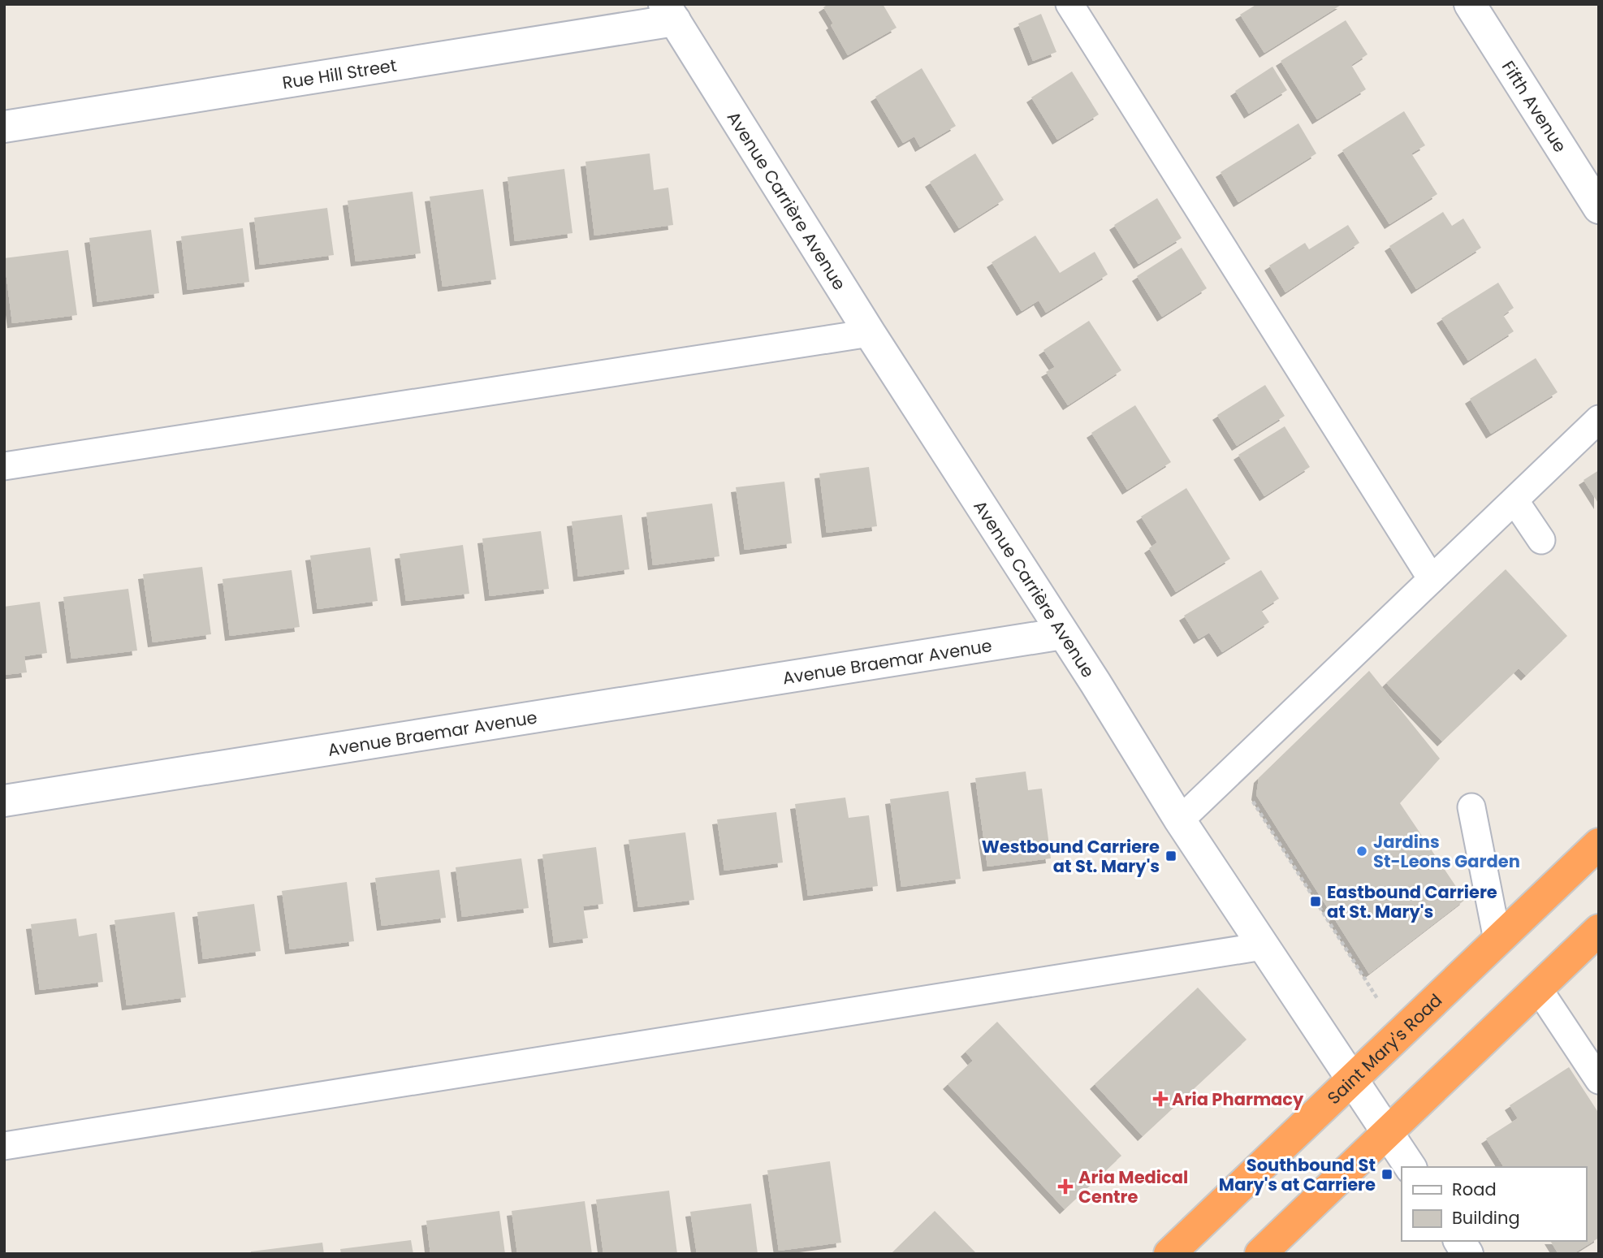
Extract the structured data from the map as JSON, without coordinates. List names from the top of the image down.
{
  "streets": {
    "highway": ["Saint Mary's Road"],
    "street": [
      "Rue Hill Street",
      "Fifth Avenue",
      "Avenue Carrière Avenue",
      "Avenue Braemar Avenue"
    ]
  },
  "crossings": [
    ["Rue Hill Street", "Avenue Carrière Avenue"],
    ["Avenue Carrière Avenue", "Avenue Braemar Avenue"],
    ["Avenue Carrière Avenue", "Saint Mary's Road"]
  ],
  "places": {
    "other": ["Jardins St-Leons Garden"],
    "transit": ["Westbound Carriere at St. Mary's", "Eastbound Carriere at St. Mary's", "Southbound St Mary's at Carriere"],
    "health": ["Aria Pharmacy", "Aria Medical Centre"]
  },
  "legend": ["Road", "Building"]
}
